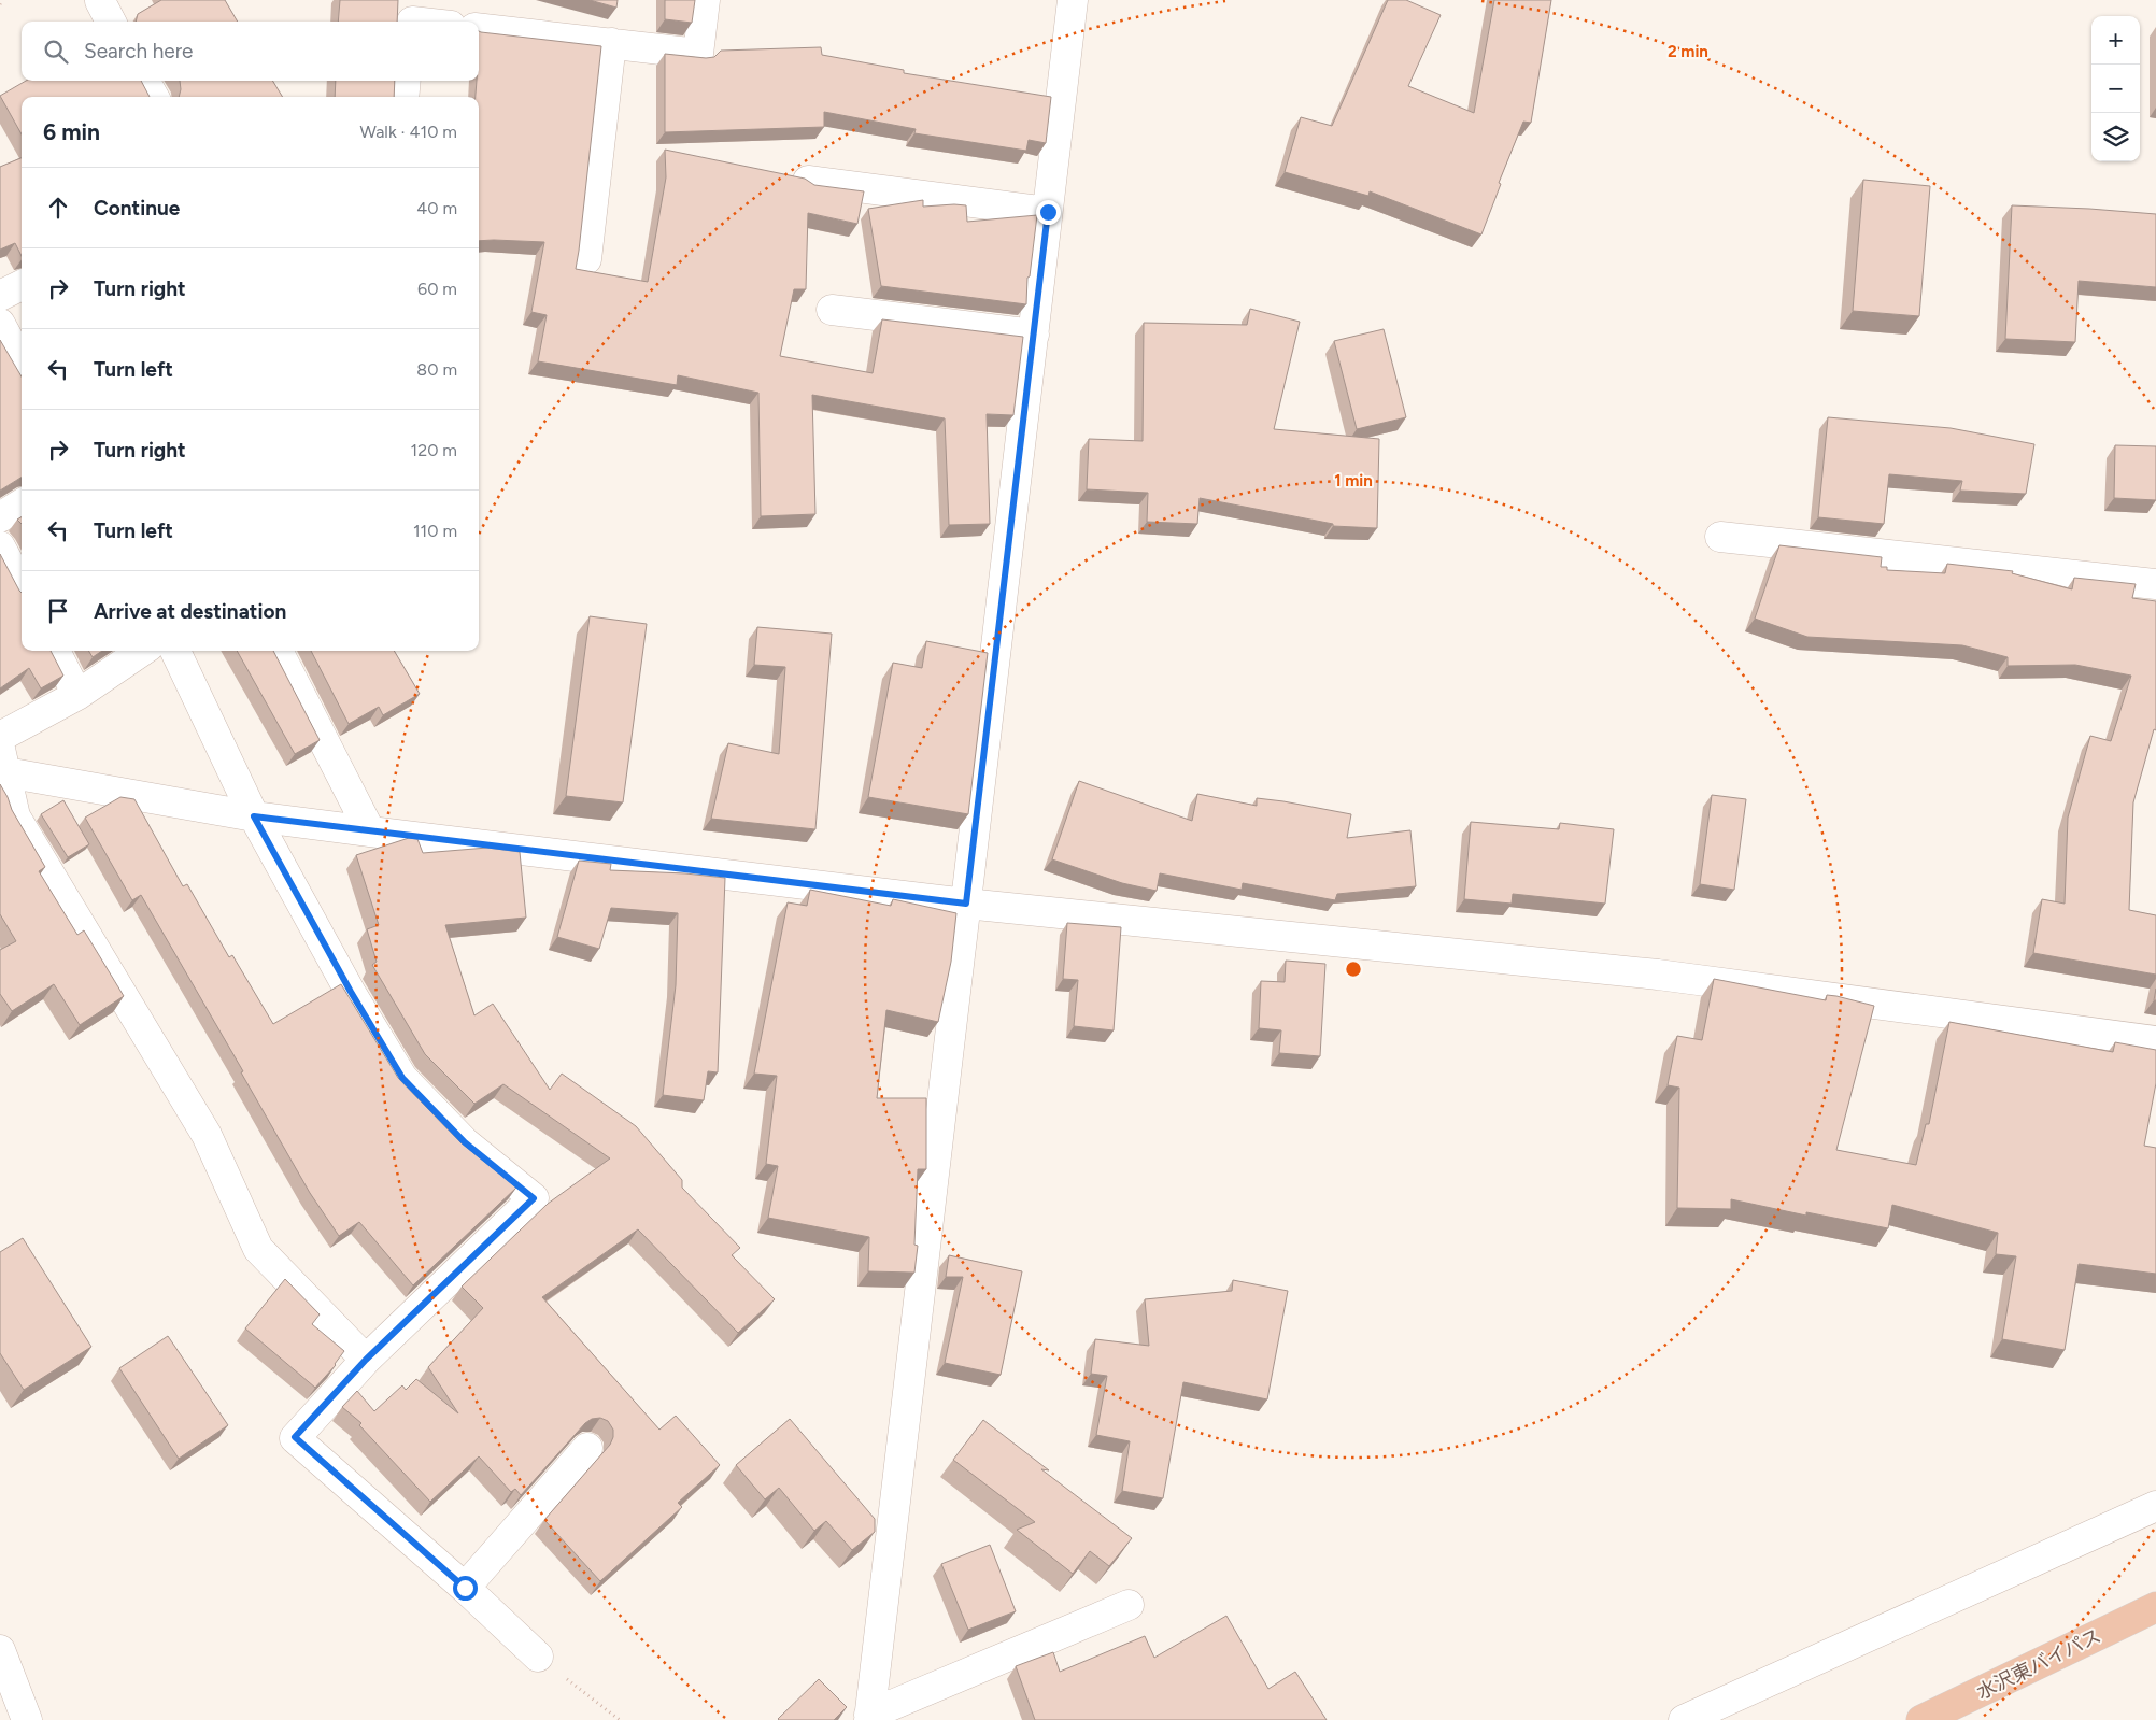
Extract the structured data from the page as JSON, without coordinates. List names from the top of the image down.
{
  "streets": {
    "highway": ["水沢東バイパス"]
  },
  "page": {
    "map_buttons": ["+", "−"],
    "search": "Search here",
    "heading": ["6 min", "Walk · 410 m"],
    "list": [
      ["Continue", "40 m"],
      ["Turn right", "60 m"],
      ["Turn left", "80 m"],
      ["Turn right", "120 m"],
      ["Turn left", "110 m"],
      "Arrive at destination"
    ]
  },
  "rings": ["2 min", "1 min"]
}
